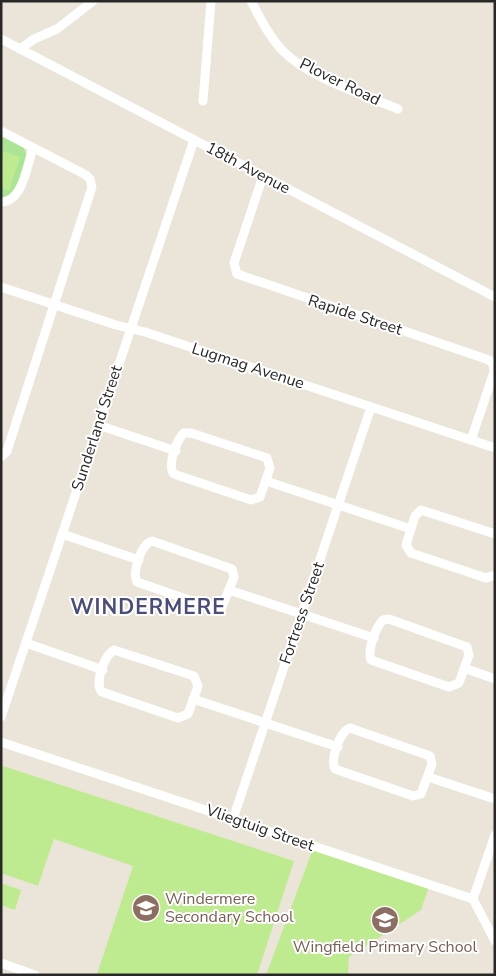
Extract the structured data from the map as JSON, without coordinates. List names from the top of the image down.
{
  "streets": {
    "street": [
      "Plover Road",
      "18th Avenue",
      "Rapide Street",
      "Lugmag Avenue",
      "Sunderland Street",
      "Fortress Street",
      "Vliegtuig Street"
    ]
  },
  "crossings": [
    ["18th Avenue", "Rapide Street"],
    ["18th Avenue", "Sunderland Street"],
    ["Rapide Street", "Lugmag Avenue"],
    ["Lugmag Avenue", "Sunderland Street"],
    ["Lugmag Avenue", "Fortress Street"],
    ["Fortress Street", "Vliegtuig Street"]
  ],
  "districts": ["WINDERMERE"],
  "places": {
    "school or university": ["Windermere Secondary School", "Wingfield Primary School"]
  }
}
